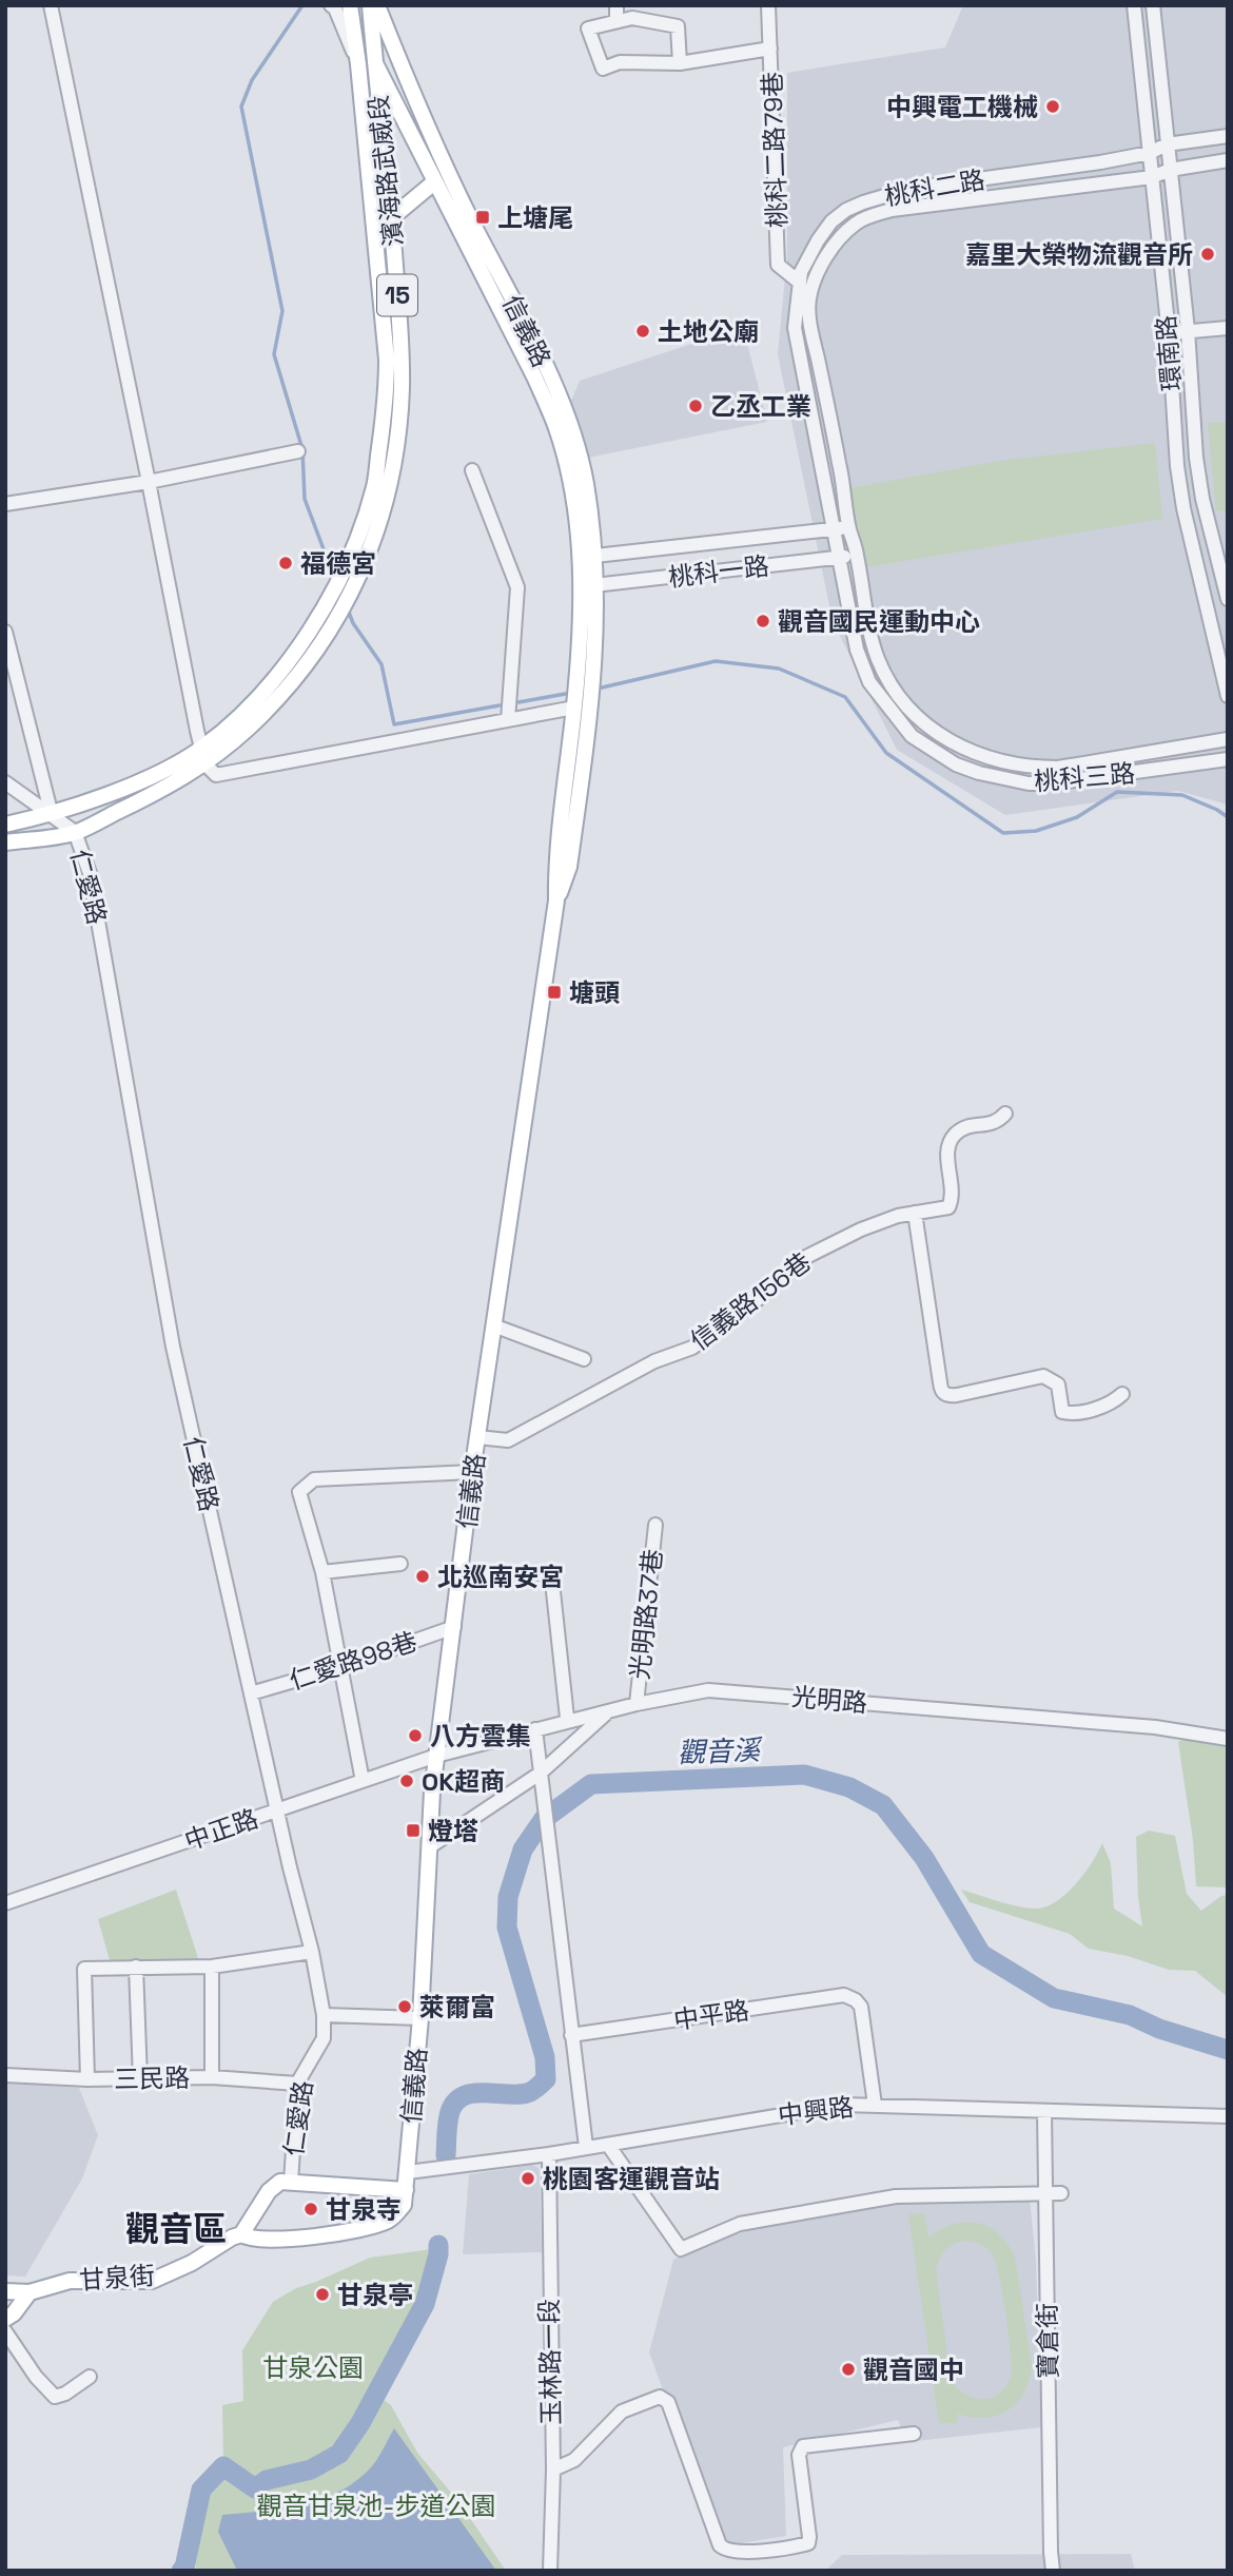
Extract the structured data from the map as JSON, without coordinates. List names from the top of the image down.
{
  "streets": {
    "main road": [
      "濱海路武威段",
      "15",
      "信義路",
      "甘泉街"
    ],
    "street": [
      "桃科二路79巷",
      "桃科二路",
      "環南路",
      "桃科一路",
      "桃科三路",
      "仁愛路",
      "信義路156巷",
      "光明路37巷",
      "仁愛路98巷",
      "光明路",
      "中正路",
      "中平路",
      "三民路",
      "中興路",
      "寶倉街",
      "玉林路一段"
    ]
  },
  "crossings": [
    ["桃科二路79巷", "桃科二路"],
    ["濱海路武威段", "15"],
    ["濱海路武威段", "信義路"],
    ["濱海路武威段", "仁愛路"],
    ["桃科二路", "環南路"],
    ["桃科二路", "桃科一路"],
    ["桃科二路", "桃科三路"],
    ["信義路", "桃科一路"],
    ["信義路", "信義路156巷"],
    ["信義路", "仁愛路98巷"],
    ["信義路", "光明路"],
    ["信義路", "中正路"],
    ["信義路", "中興路"],
    ["桃科一路", "桃科三路"],
    ["仁愛路", "仁愛路98巷"],
    ["仁愛路", "中正路"],
    ["仁愛路", "三民路"],
    ["仁愛路", "甘泉街"],
    ["光明路37巷", "光明路"],
    ["光明路", "中正路"],
    ["中平路", "中興路"],
    ["中興路", "寶倉街"],
    ["中興路", "玉林路一段"]
  ],
  "districts": ["觀音區"],
  "water": ["觀音溪"],
  "parks": ["甘泉公園", "觀音甘泉池-步道公園"],
  "places": {
    "other": [
      "中興電工機械",
      "嘉里大榮物流觀音所",
      "土地公廟",
      "乙丞工業",
      "福德宮",
      "觀音國民運動中心",
      "北巡南安宮",
      "八方雲集",
      "OK超商",
      "萊爾富",
      "桃園客運觀音站",
      "甘泉寺",
      "甘泉亭",
      "觀音國中"
    ],
    "transit": ["上塘尾", "塘頭", "燈塔"]
  }
}
